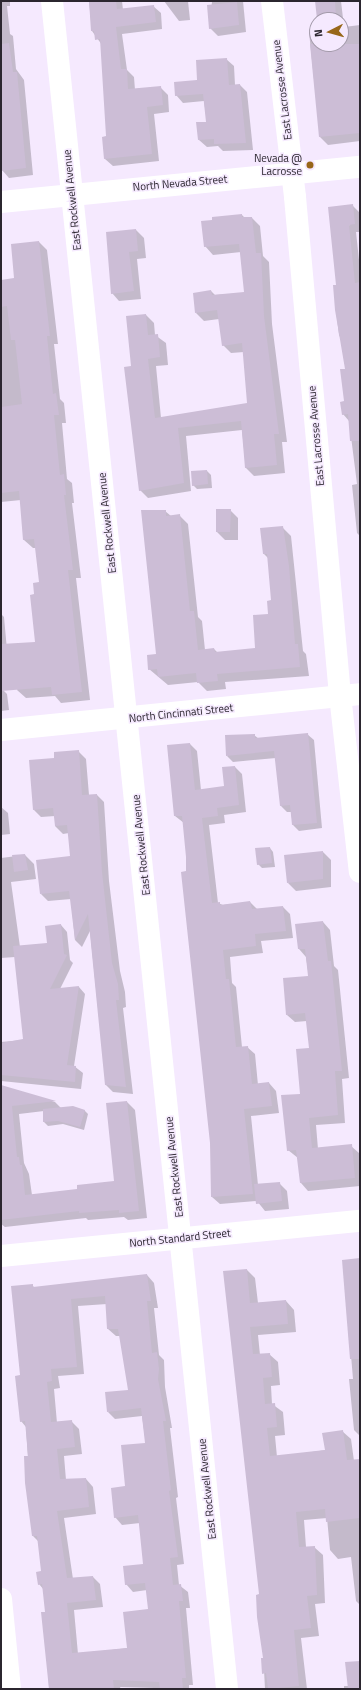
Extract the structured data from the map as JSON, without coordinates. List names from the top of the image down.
{
  "streets": {
    "street": [
      "East Lacrosse Avenue",
      "North Nevada Street",
      "East Rockwell Avenue",
      "North Cincinnati Street",
      "North Standard Street"
    ]
  },
  "crossings": [
    ["East Lacrosse Avenue", "North Nevada Street"],
    ["East Lacrosse Avenue", "North Cincinnati Street"],
    ["North Nevada Street", "East Rockwell Avenue"],
    ["East Rockwell Avenue", "North Cincinnati Street"],
    ["East Rockwell Avenue", "North Standard Street"]
  ],
  "places": ["Nevada @ Lacrosse"],
  "north": "left"
}
